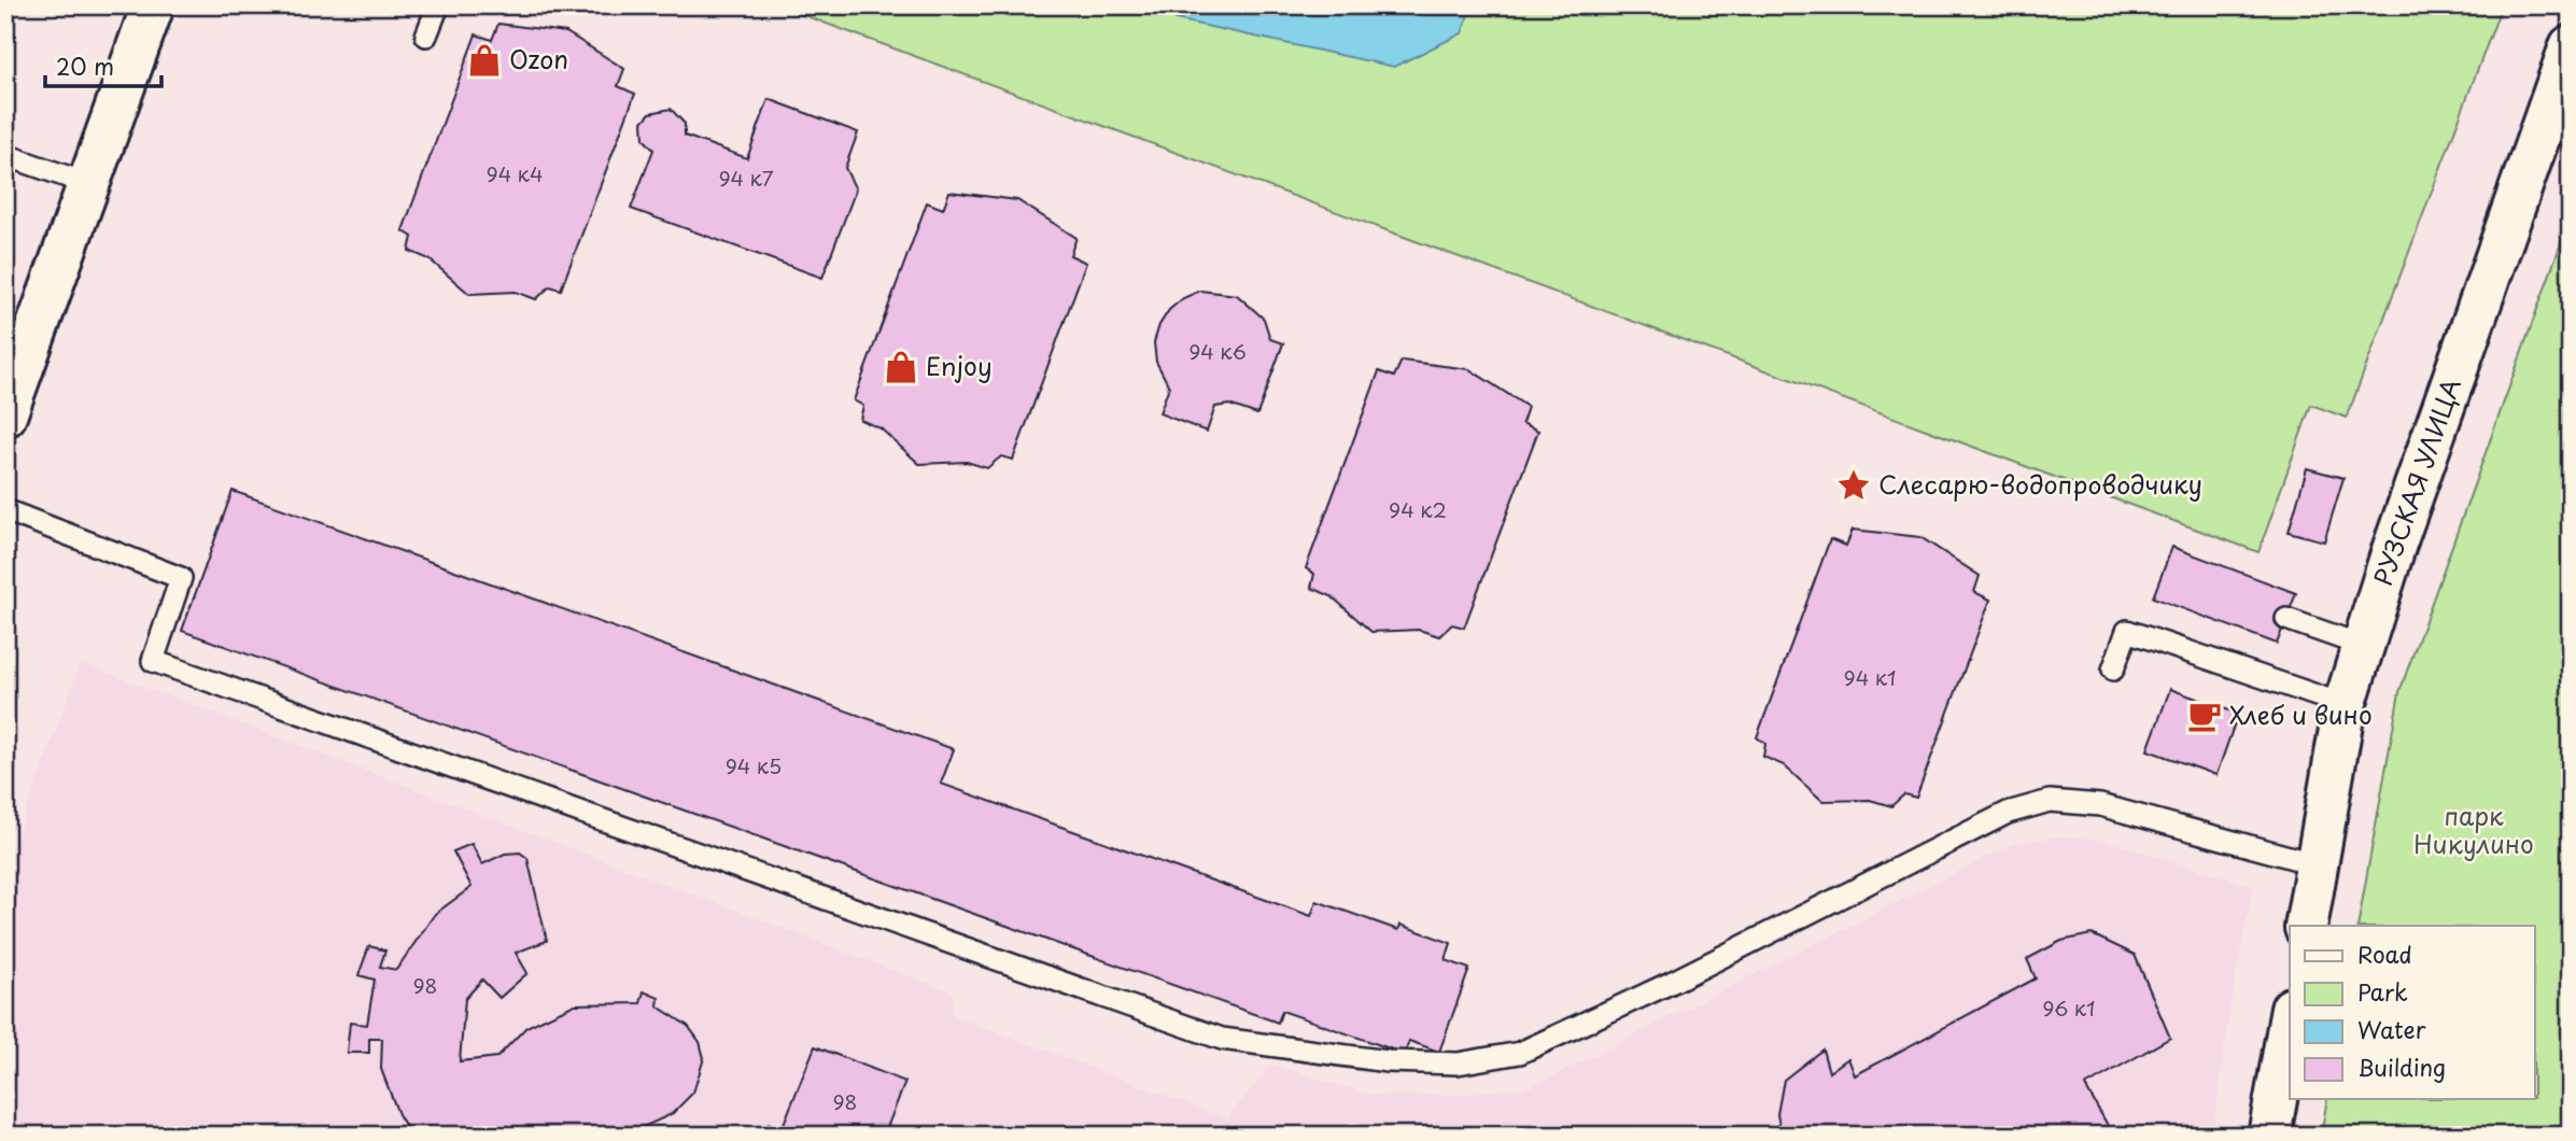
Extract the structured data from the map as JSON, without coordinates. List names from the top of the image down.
{
  "streets": {
    "street": ["РУЗСКАЯ УЛИЦА"]
  },
  "parks": ["парк Никулино"],
  "places": {
    "shop": ["Ozon", "Enjoy"],
    "place": ["Слесарю-водопроводчику"],
    "cafe": ["Хлеб и вино"]
  },
  "house_numbers": [
    "94 к4",
    "94 к7",
    "94 к6",
    "94 к2",
    "94 к1",
    "94 к5",
    "98",
    "96 к1",
    "98"
  ],
  "legend": [
    "Road",
    "Park",
    "Water",
    "Building"
  ],
  "scale_bar": "20 m"
}
